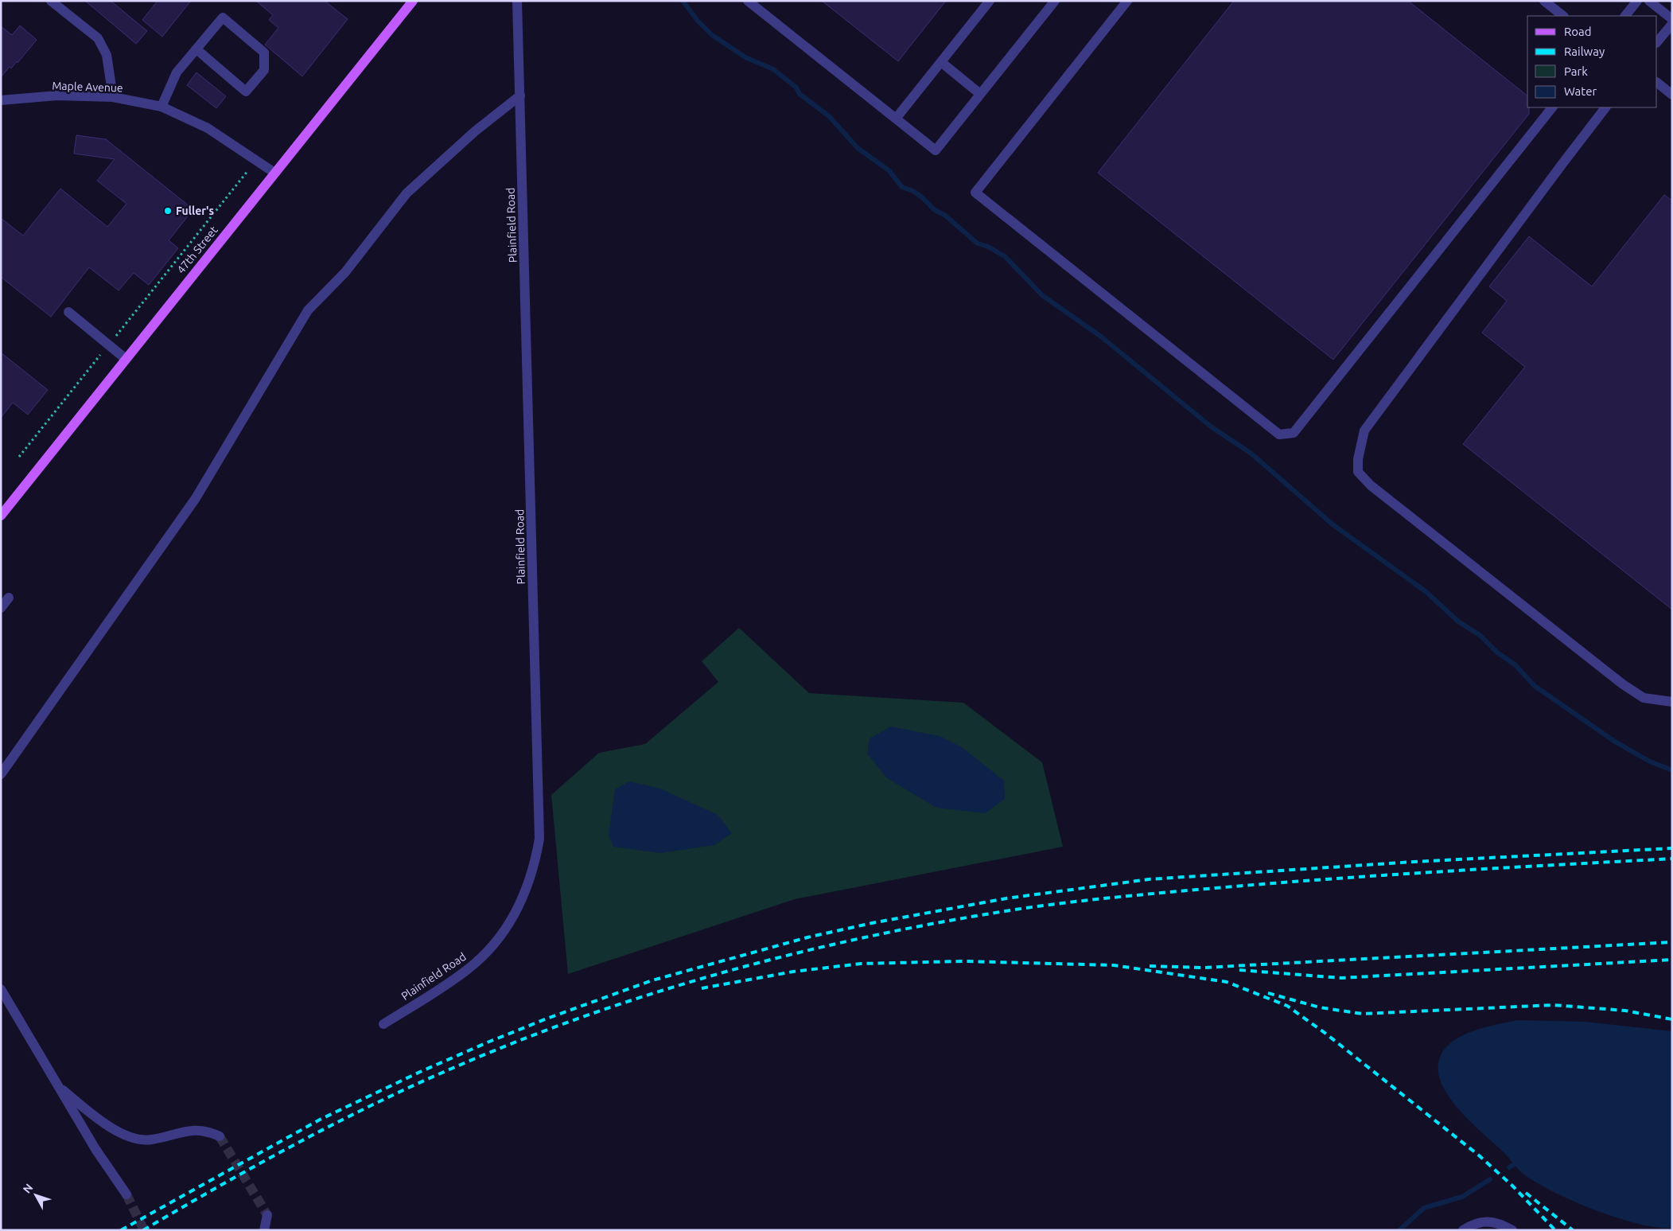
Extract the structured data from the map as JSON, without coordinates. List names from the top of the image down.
{
  "streets": {
    "main road": ["47th Street"],
    "street": ["Maple Avenue", "Plainfield Road"]
  },
  "crossings": [
    ["Maple Avenue", "47th Street"]
  ],
  "places": ["Fuller's"],
  "legend": [
    "Road",
    "Railway",
    "Park",
    "Water"
  ],
  "north": "top left"
}
